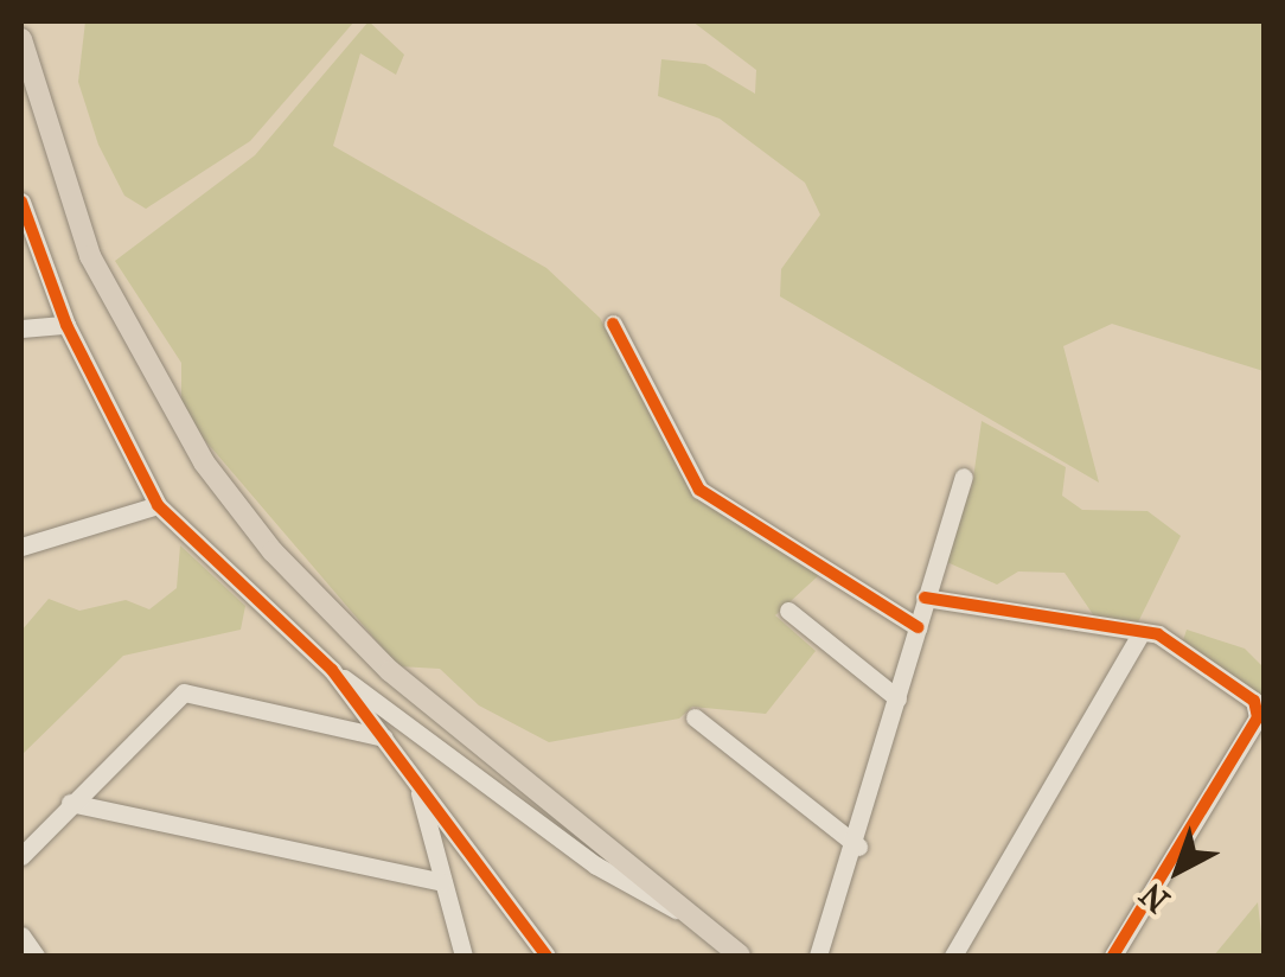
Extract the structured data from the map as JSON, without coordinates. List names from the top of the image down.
{
  "north": "bottom left"
}
